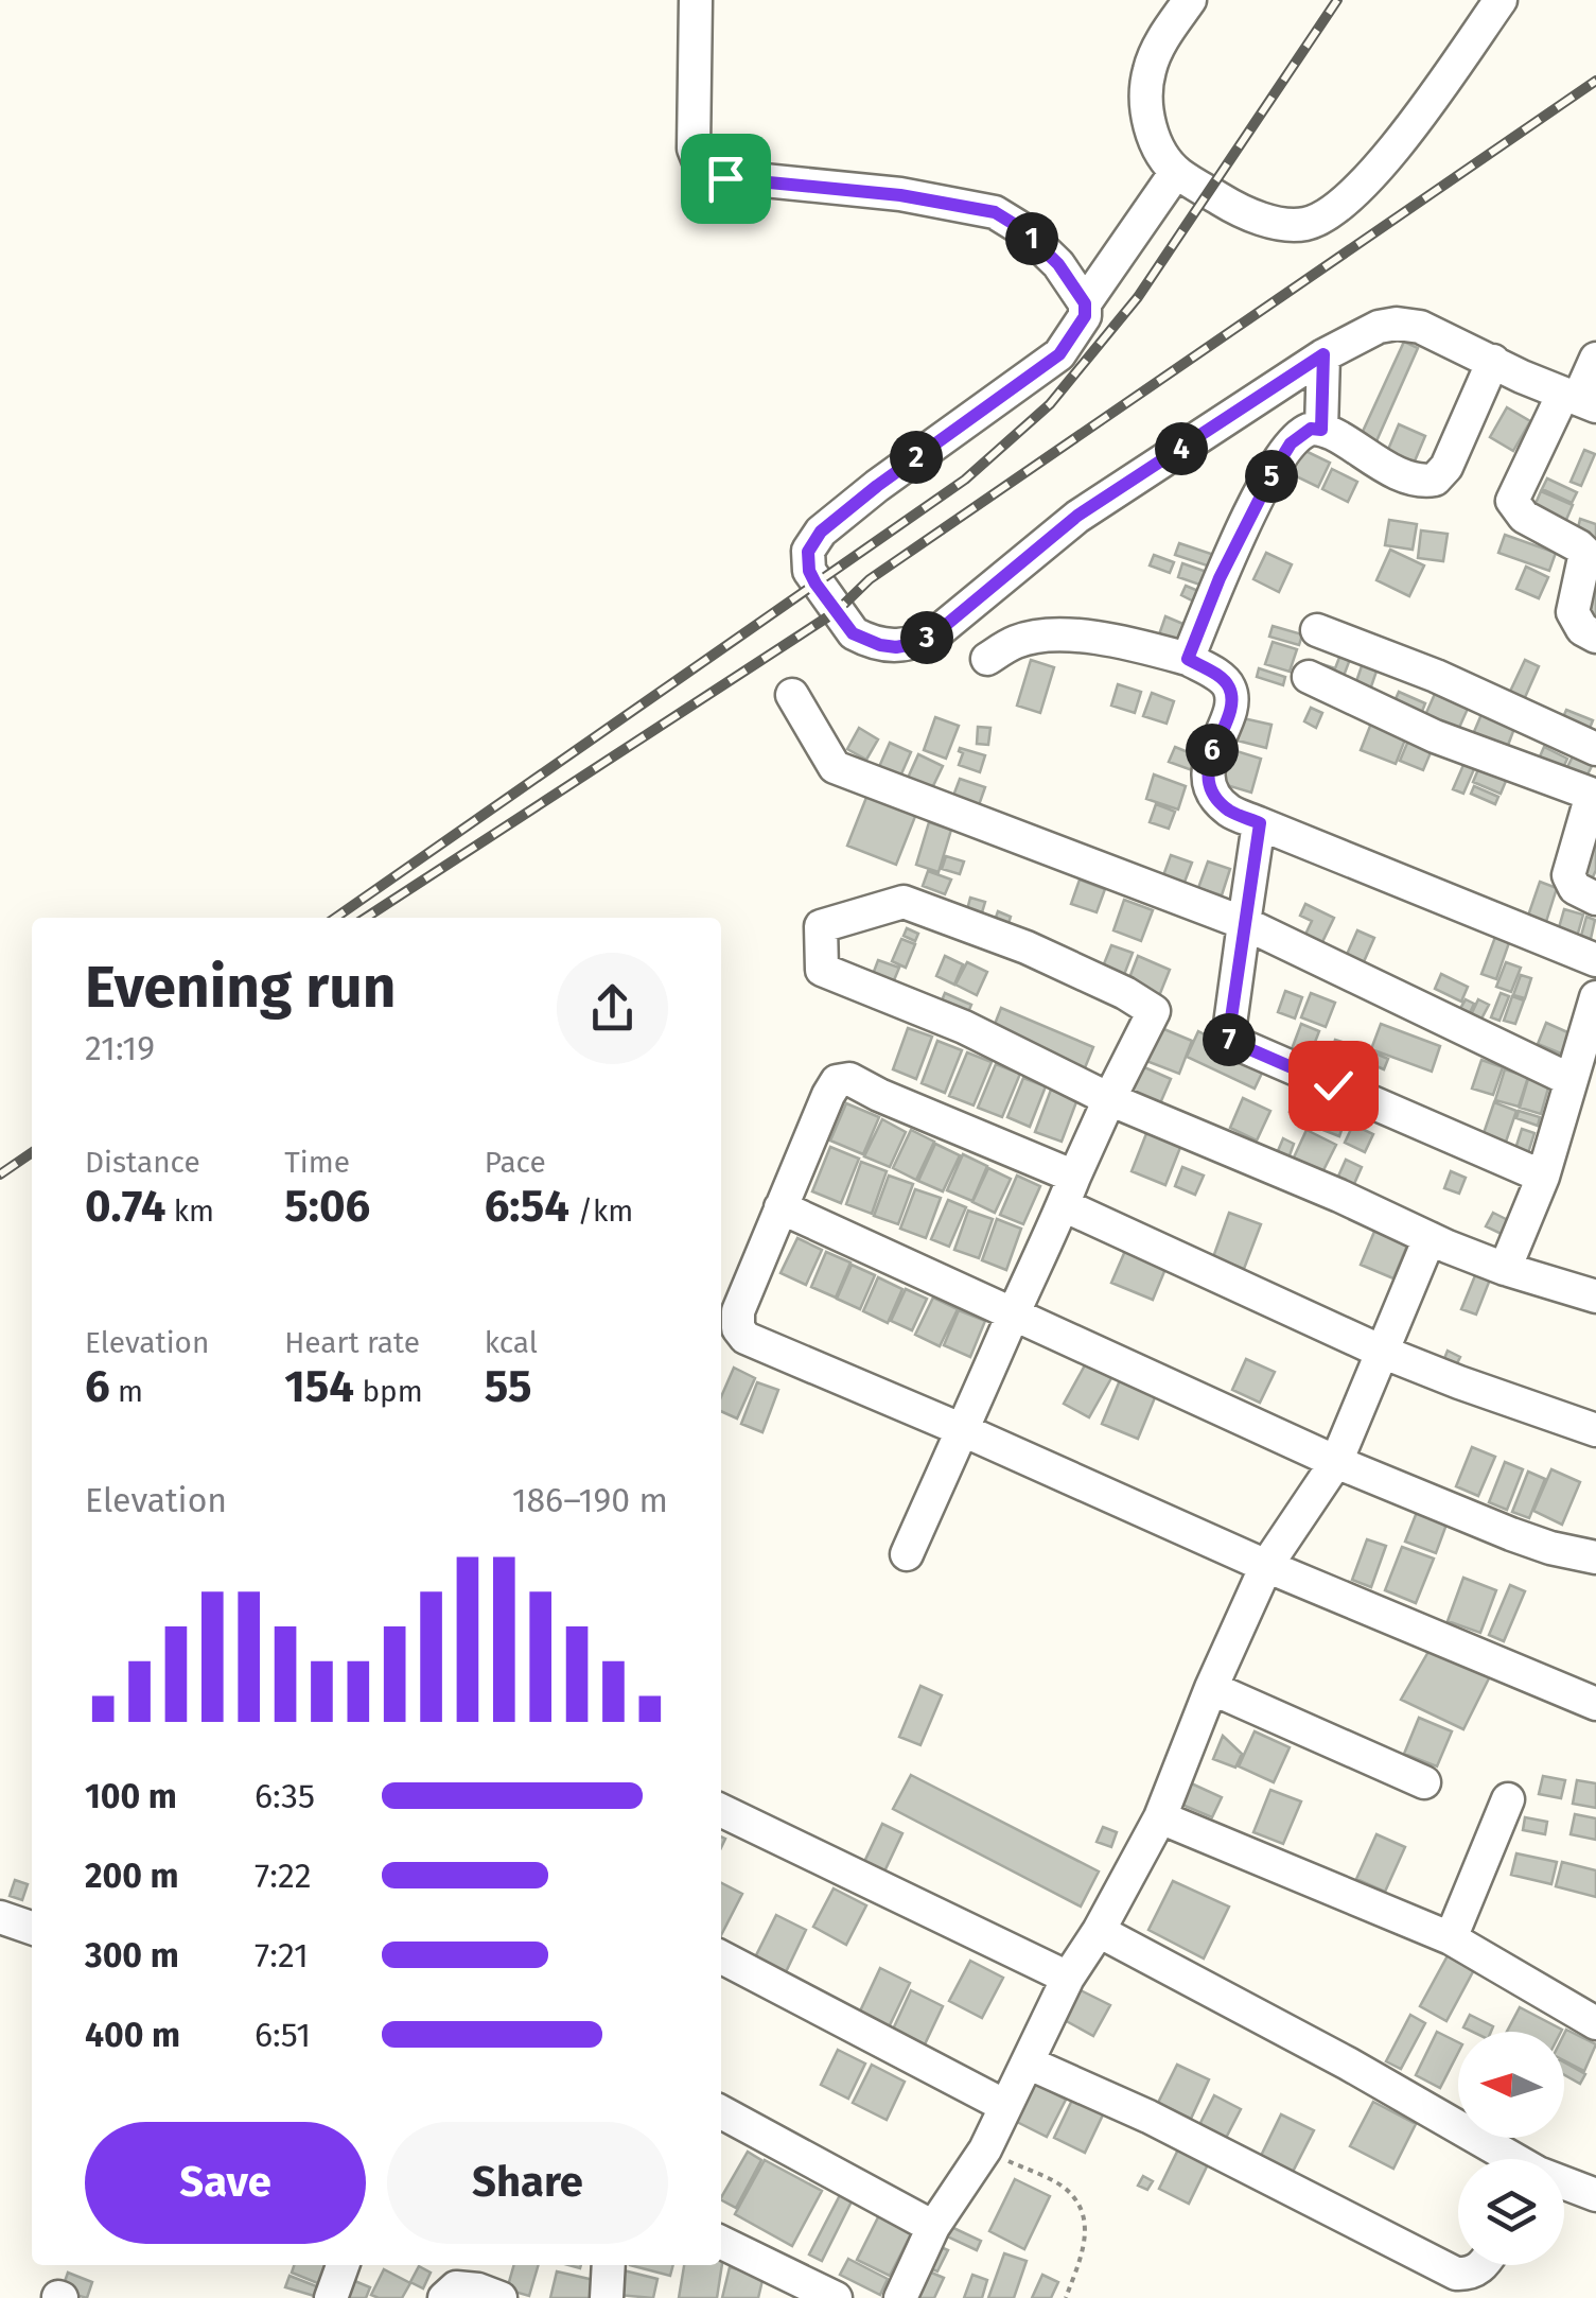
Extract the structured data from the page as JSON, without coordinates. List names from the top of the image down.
{
  "north": "left",
  "page": {
    "pins": [
      "1",
      "4",
      "2",
      "5",
      "3",
      "6",
      "7"
    ],
    "heading": ["Evening run", "21:19"],
    "stats": [
      ["Distance", "0.74 km"],
      ["Time", "5:06"],
      ["Pace", "6:54 /km"],
      ["Elevation", "6 m"],
      ["Heart rate", "154 bpm"],
      ["kcal", "55"]
    ],
    "chart": ["Elevation", "186–190 m"],
    "list": [
      {
        "name": "100 m",
        "note": "6:35"
      },
      {
        "name": "200 m",
        "note": "7:22"
      },
      {
        "name": "300 m",
        "note": "7:21"
      },
      {
        "name": "400 m",
        "note": "6:51"
      }
    ],
    "buttons": ["Save", "Share"]
  }
}
